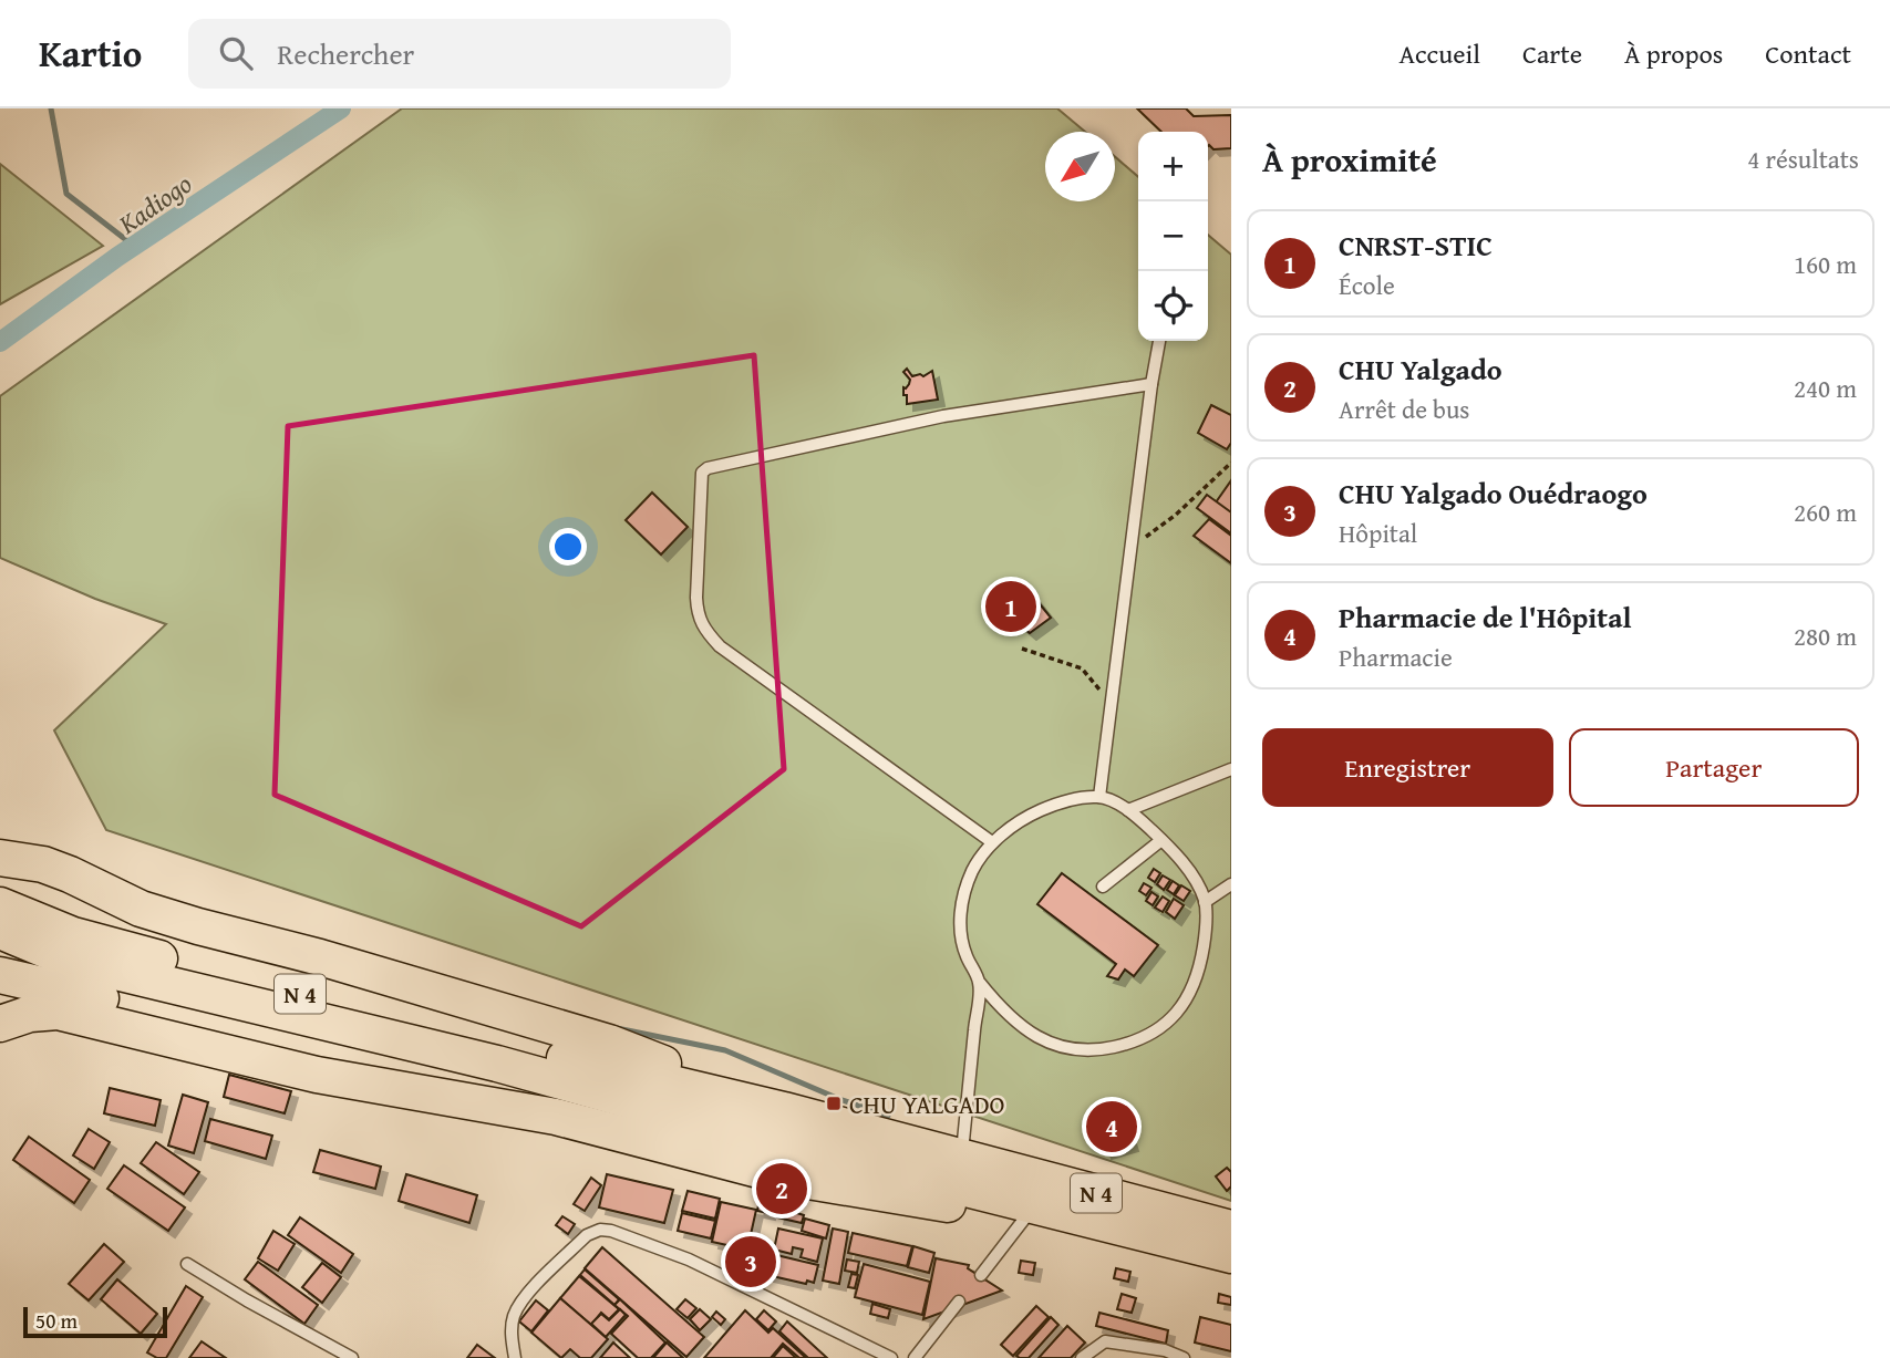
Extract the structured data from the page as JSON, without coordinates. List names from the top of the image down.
{
  "streets": {
    "highway": ["N 4"]
  },
  "water": ["Kadiogo"],
  "places": {
    "transit": ["CHU YALGADO"]
  },
  "scale_bar": "50 m",
  "north": "bottom left",
  "page": {
    "header": "Kartio",
    "search": "Rechercher",
    "nav": [
      "Accueil",
      "Carte",
      "À propos",
      "Contact"
    ],
    "heading": ["À proximité", "4 résultats"],
    "map_buttons": ["+", "−"],
    "list": [
      {
        "mark": "1",
        "name": "CNRST-STIC",
        "note": "École",
        "value": "160 m"
      },
      {
        "mark": "2",
        "name": "CHU Yalgado",
        "note": "Arrêt de bus",
        "value": "240 m"
      },
      {
        "mark": "3",
        "name": "CHU Yalgado Ouédraogo",
        "note": "Hôpital",
        "value": "260 m"
      },
      {
        "mark": "4",
        "name": "Pharmacie de l'Hôpital",
        "note": "Pharmacie",
        "value": "280 m"
      }
    ],
    "pins": [
      "1",
      "4",
      "2",
      "3"
    ],
    "buttons": ["Enregistrer", "Partager"],
    "scale": "50 m"
  }
}
